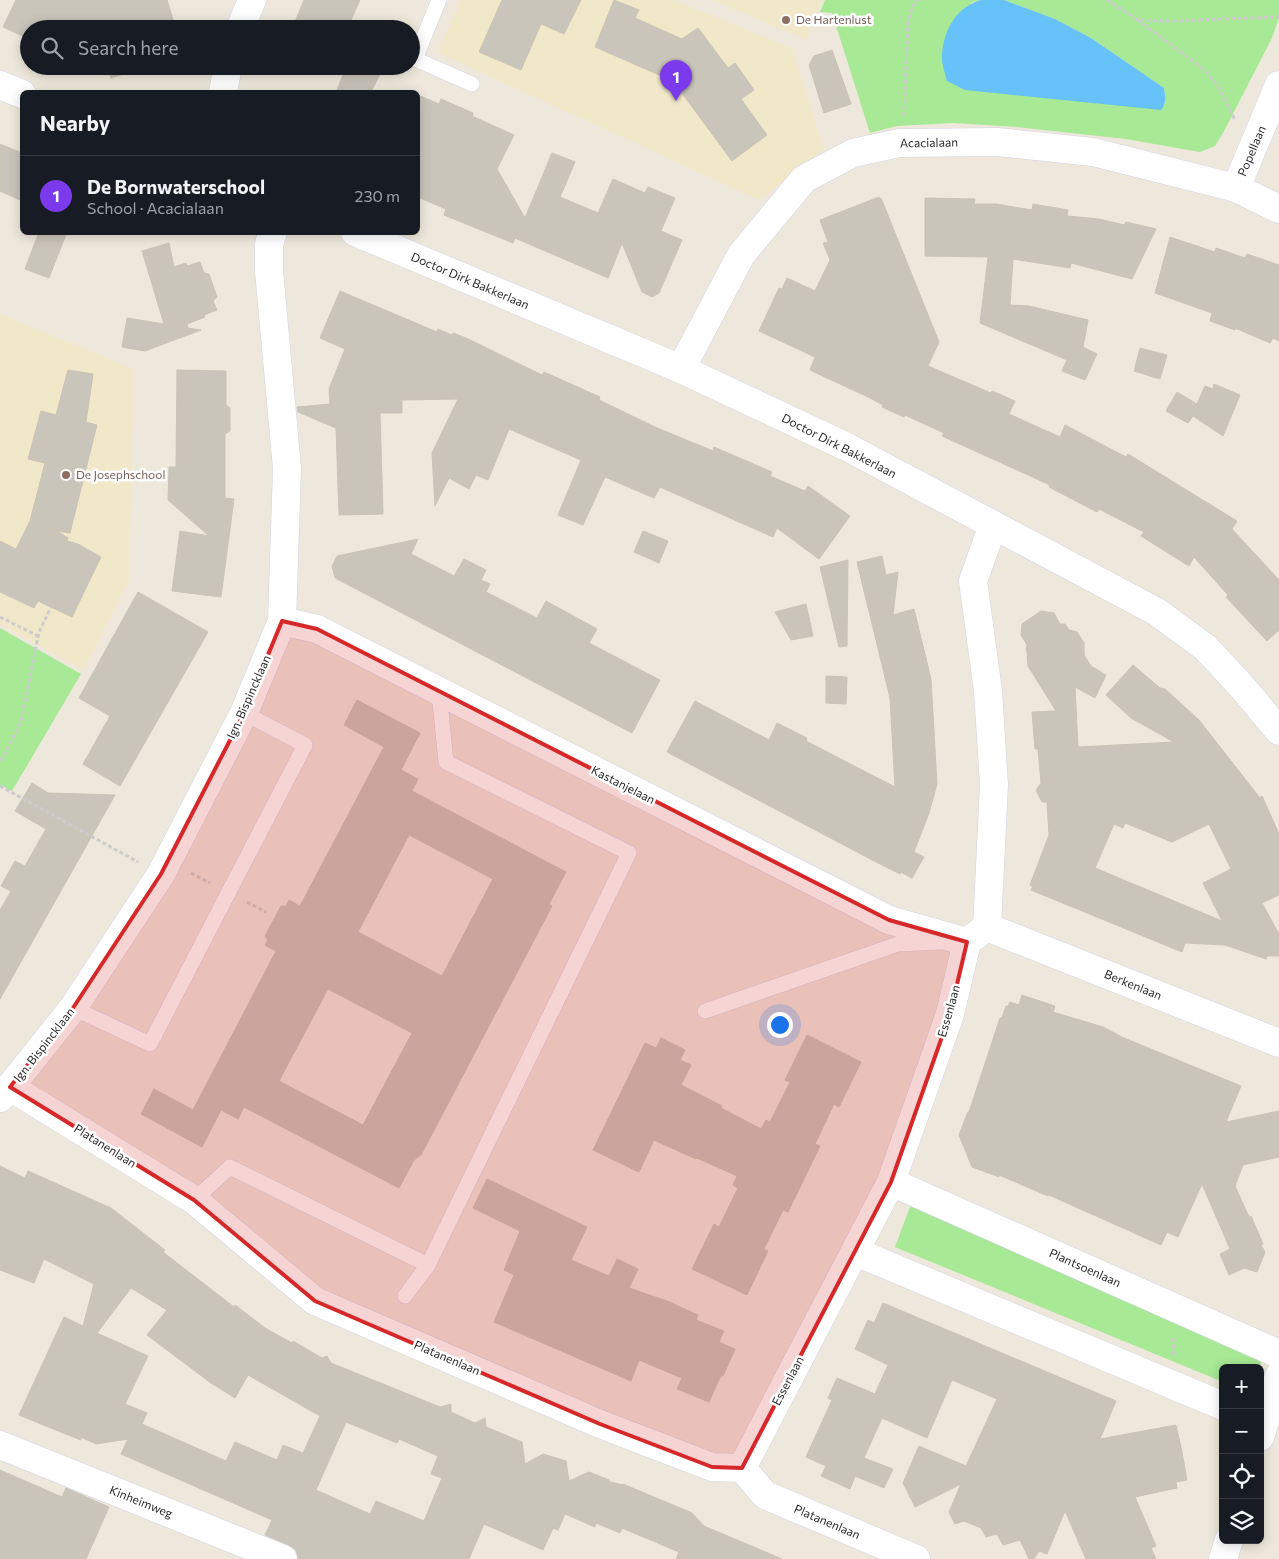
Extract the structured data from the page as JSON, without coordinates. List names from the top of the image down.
{
  "streets": {
    "street": [
      "Acacialaan",
      "Popellaan",
      "Doctor Dirk Bakkerlaan",
      "Ign. Bispincklaan",
      "Kastanjelaan",
      "Berkenlaan",
      "Essenlaan",
      "Platanenlaan",
      "Plantsoenlaan",
      "Kinheimweg"
    ]
  },
  "crossings": [
    ["Acacialaan", "Popellaan"],
    ["Acacialaan", "Doctor Dirk Bakkerlaan"],
    ["Doctor Dirk Bakkerlaan", "Essenlaan"],
    ["Ign. Bispincklaan", "Kastanjelaan"],
    ["Ign. Bispincklaan", "Platanenlaan"],
    ["Kastanjelaan", "Berkenlaan"],
    ["Kastanjelaan", "Essenlaan"],
    ["Berkenlaan", "Essenlaan"],
    ["Essenlaan", "Platanenlaan"],
    ["Essenlaan", "Plantsoenlaan"]
  ],
  "places": ["De Hartenlust", "De Josephschool"],
  "page": {
    "search": "Search here",
    "pins": "1",
    "heading": "Nearby",
    "list": [
      {
        "mark": "1",
        "name": "De Bornwaterschool",
        "note": "School · Acacialaan",
        "value": "230 m"
      }
    ],
    "map_buttons": ["+", "−"]
  }
}
